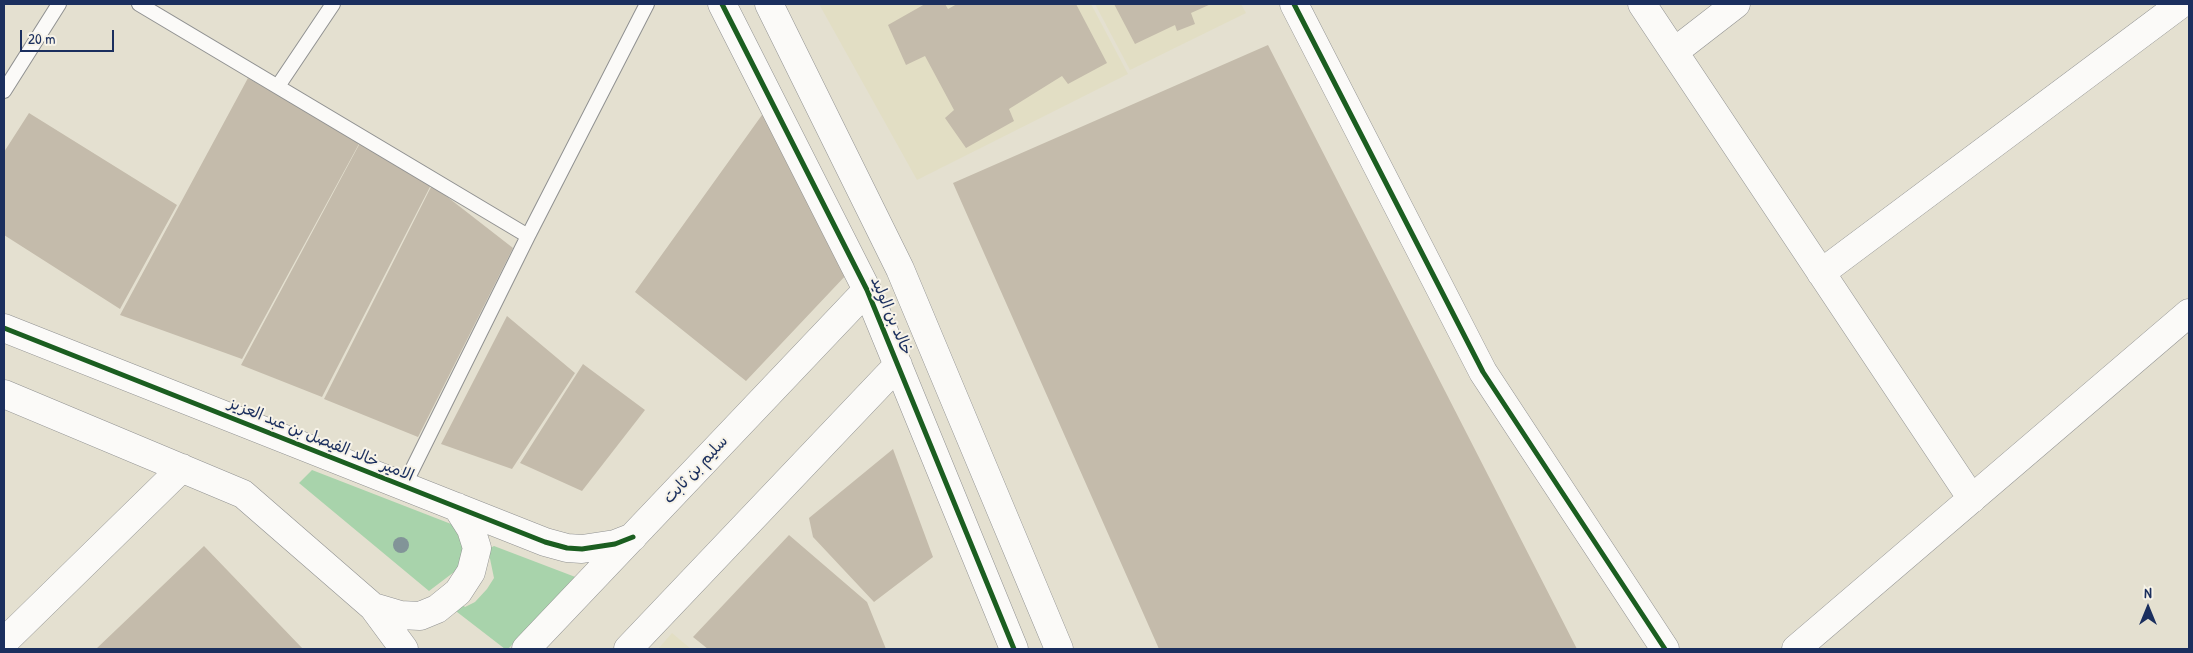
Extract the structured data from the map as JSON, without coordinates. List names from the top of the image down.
{
  "streets": {
    "street": ["خالد بن الوليد", "الامير خالد الفيصل بن عبد العزيز", "سليم بن ثابت"]
  },
  "crossings": [
    ["خالد بن الوليد", "سليم بن ثابت"],
    ["الامير خالد الفيصل بن عبد العزيز", "سليم بن ثابت"]
  ],
  "scale_bar": "20 m",
  "north": "top"
}
